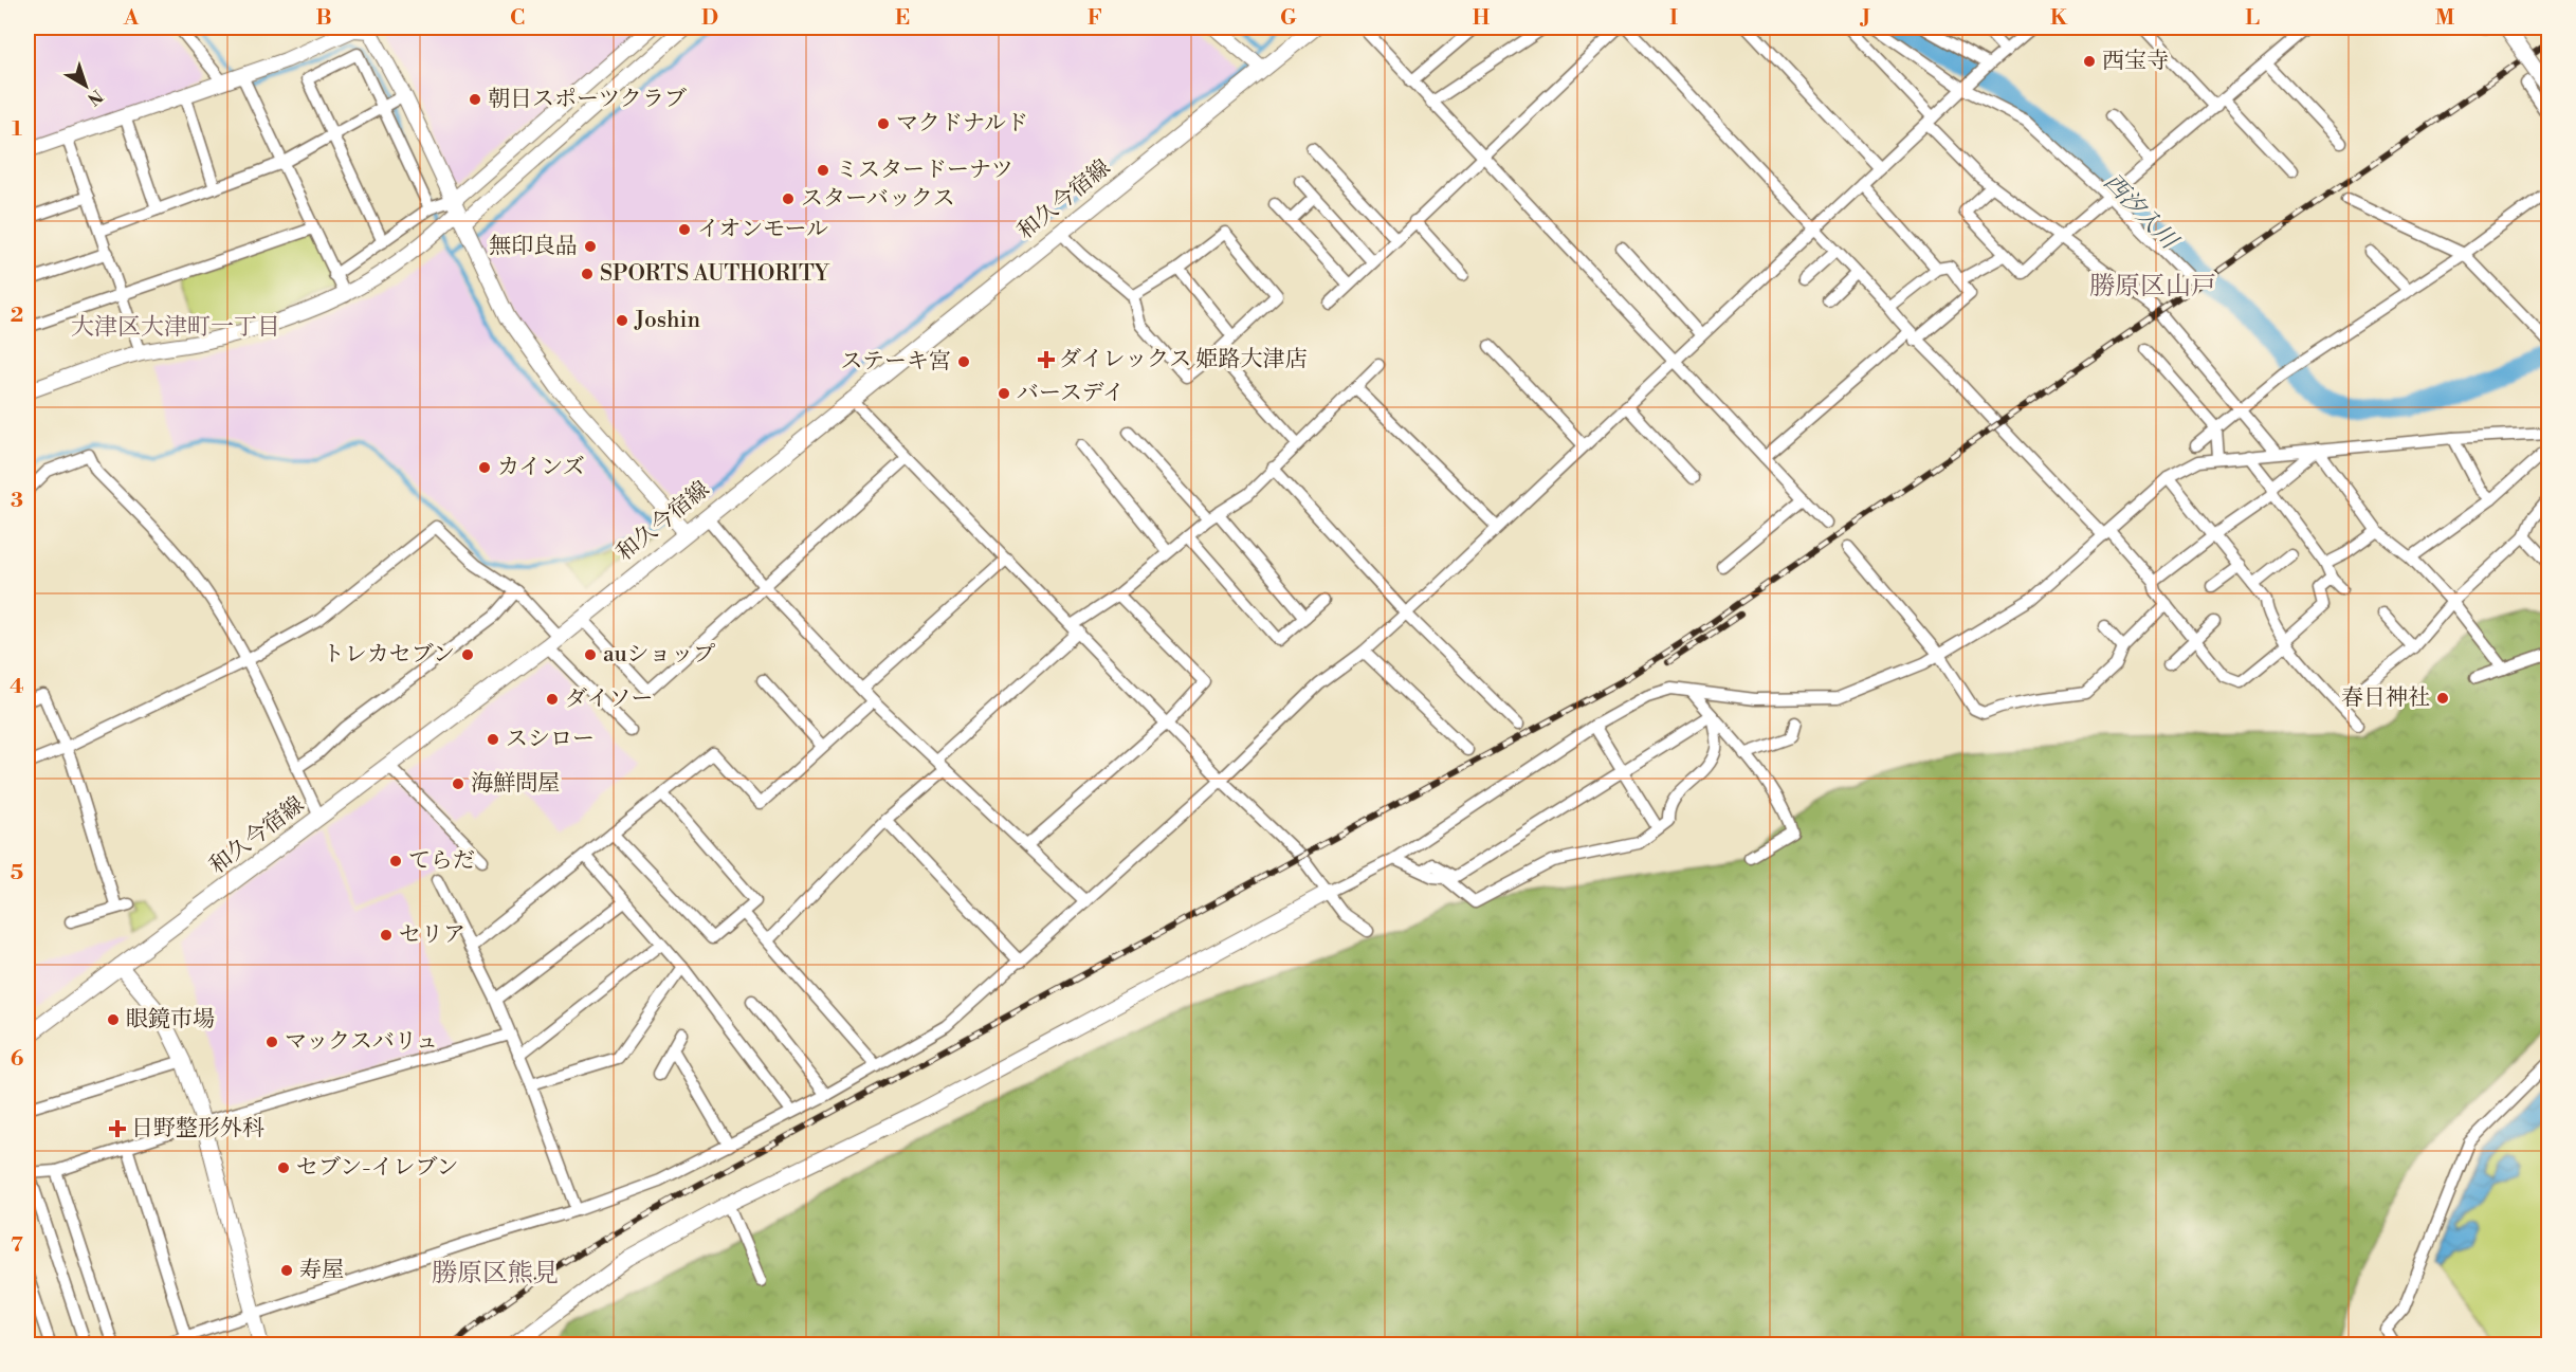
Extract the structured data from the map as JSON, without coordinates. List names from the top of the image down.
{
  "streets": {
    "main road": ["和久今宿線"]
  },
  "districts": ["勝原区山戸", "大津区大津町一丁目", "勝原区熊見"],
  "water": ["西汐入川"],
  "places": {
    "other": [
      "西宝寺",
      "朝日スポーツクラブ",
      "マクドナルド",
      "ミスタードーナツ",
      "スターバックス",
      "イオンモール",
      "無印良品",
      "SPORTS AUTHORITY",
      "Joshin",
      "ステーキ宮",
      "バースデイ",
      "カインズ",
      "トレカセブン",
      "auショップ",
      "春日神社",
      "ダイソー",
      "スシロー",
      "海鮮問屋",
      "てらだ",
      "セリア",
      "眼鏡市場",
      "マックスバリュ",
      "セブン-イレブン",
      "寿屋"
    ],
    "health": ["ダイレックス 姫路大津店", "日野整形外科"]
  },
  "north": "bottom right",
  "grid": {
    "columns": [
      "A",
      "B",
      "C",
      "D",
      "E",
      "F",
      "G",
      "H",
      "I",
      "J",
      "K",
      "L",
      "M"
    ],
    "rows": [
      "1",
      "2",
      "3",
      "4",
      "5",
      "6",
      "7"
    ]
  }
}
